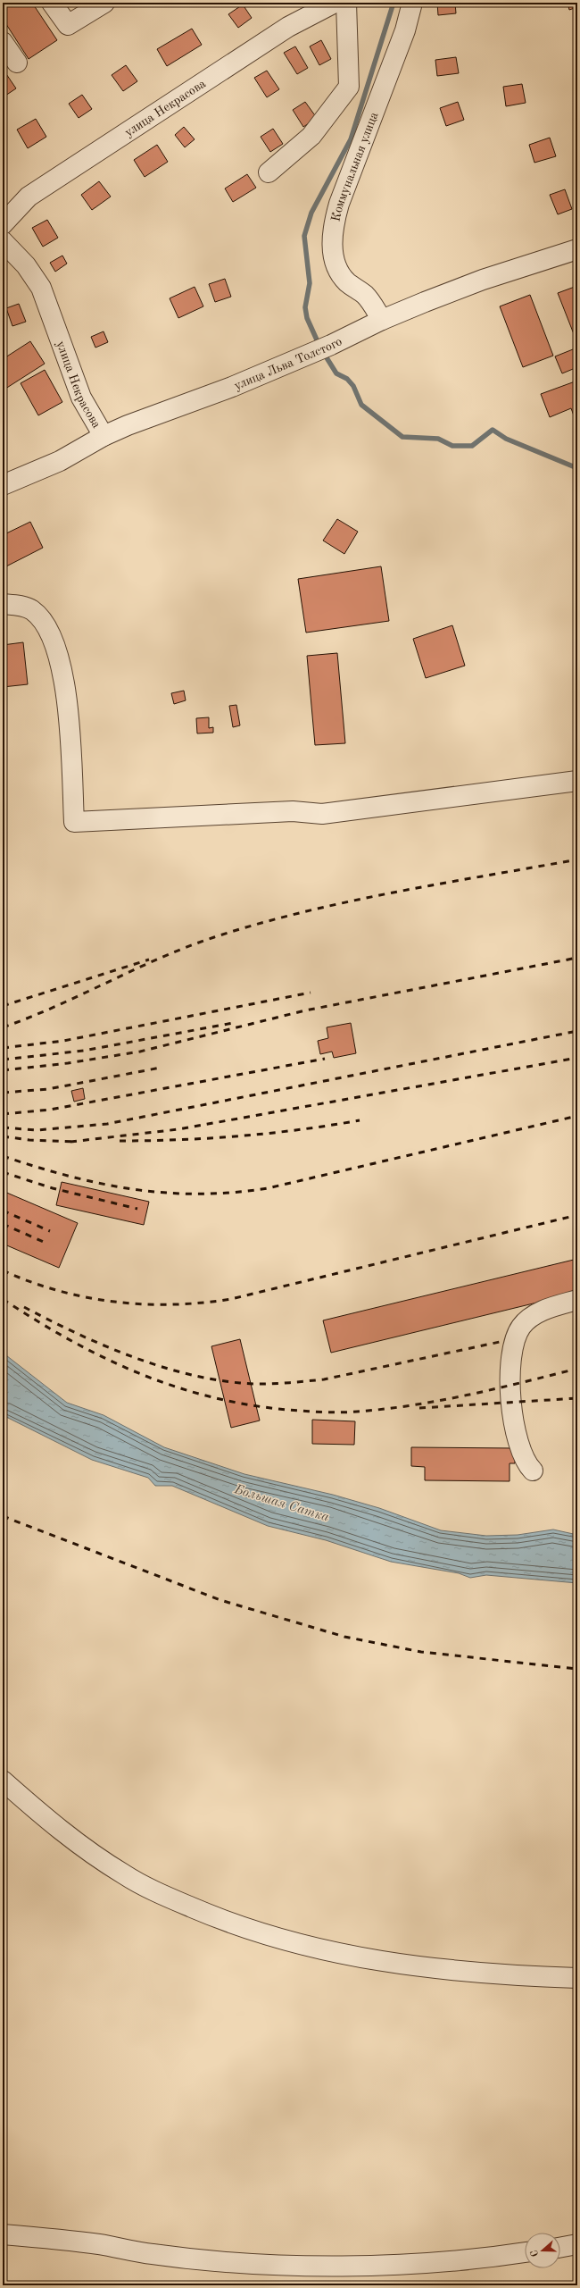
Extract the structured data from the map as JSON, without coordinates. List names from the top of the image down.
{
  "streets": {
    "street": ["улица Некрасова", "Коммунальная улица", "улица Льва Толстого"]
  },
  "crossings": [
    ["улица Некрасова", "улица Льва Толстого"],
    ["Коммунальная улица", "улица Льва Толстого"]
  ],
  "water": ["Большая Сатка"],
  "north": "left"
}
